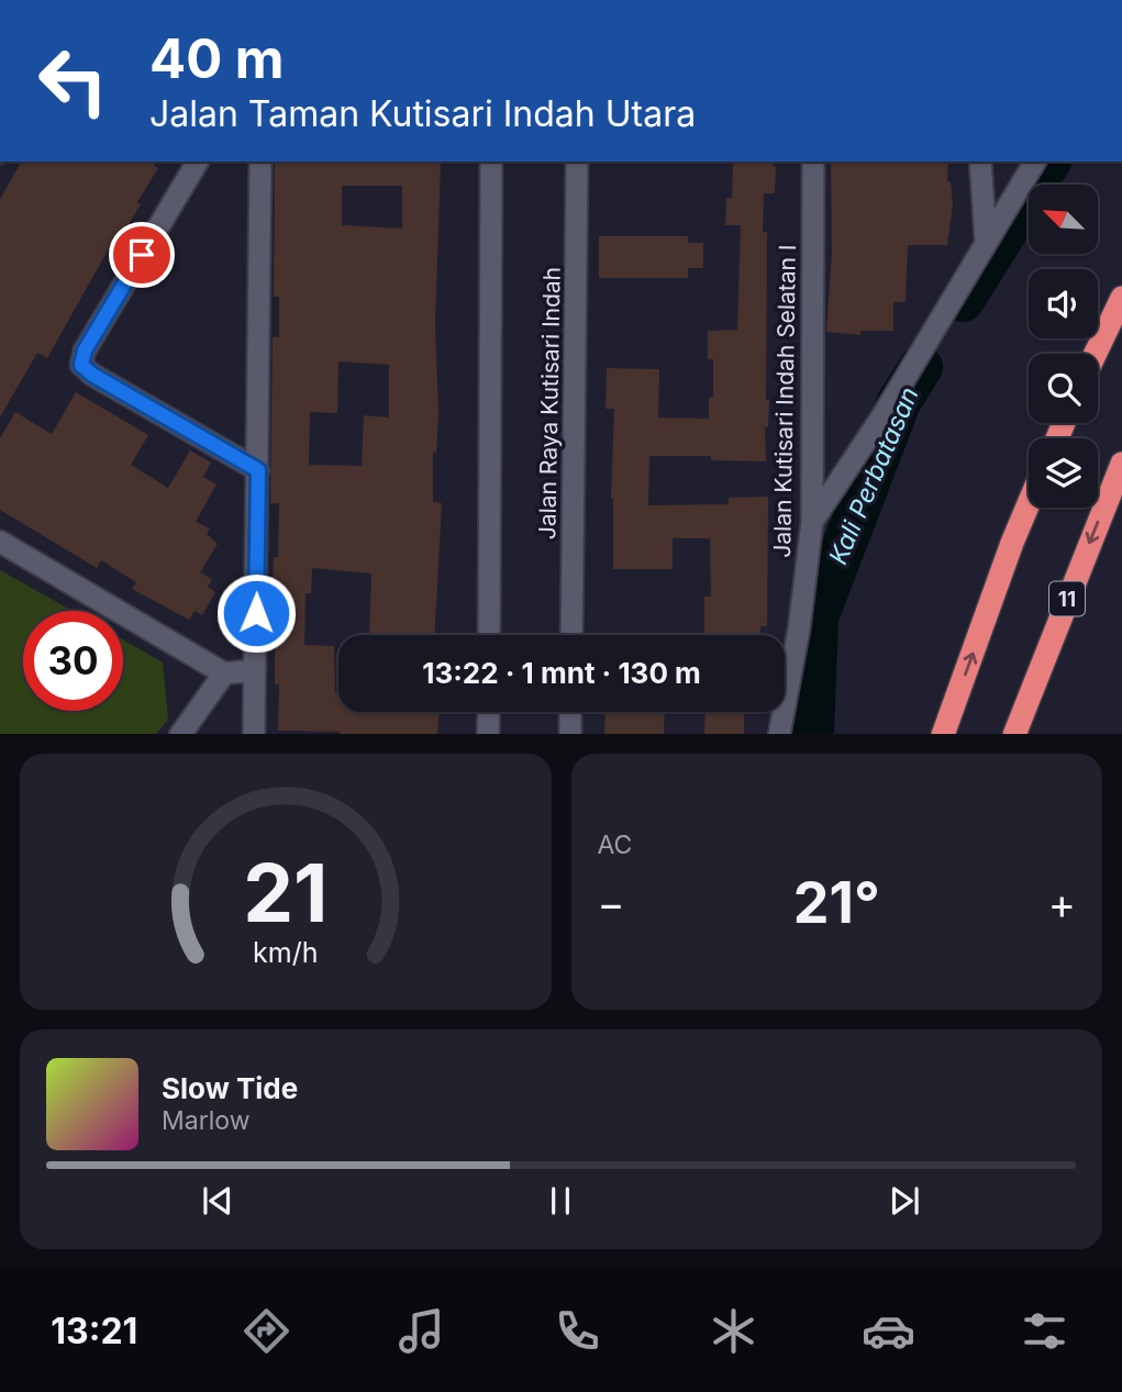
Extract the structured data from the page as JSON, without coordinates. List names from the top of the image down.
{
  "streets": {
    "highway": ["11"],
    "street": ["Jalan Kutisari Indah Selatan I", "Jalan Raya Kutisari Indah"]
  },
  "water": ["Kali Perbatasan"],
  "north": "top left",
  "page": {
    "turn": ["40 m", "Jalan Taman Kutisari Indah Utara"],
    "limit": "30",
    "trip": "13:22 · 1 mnt · 130 m",
    "tile": "AC",
    "heat": ["−", "21°", "+"],
    "song": ["Slow Tide", "Marlow"],
    "tabs": "13:21",
    "gauge": ["21", "km/h"]
  }
}
